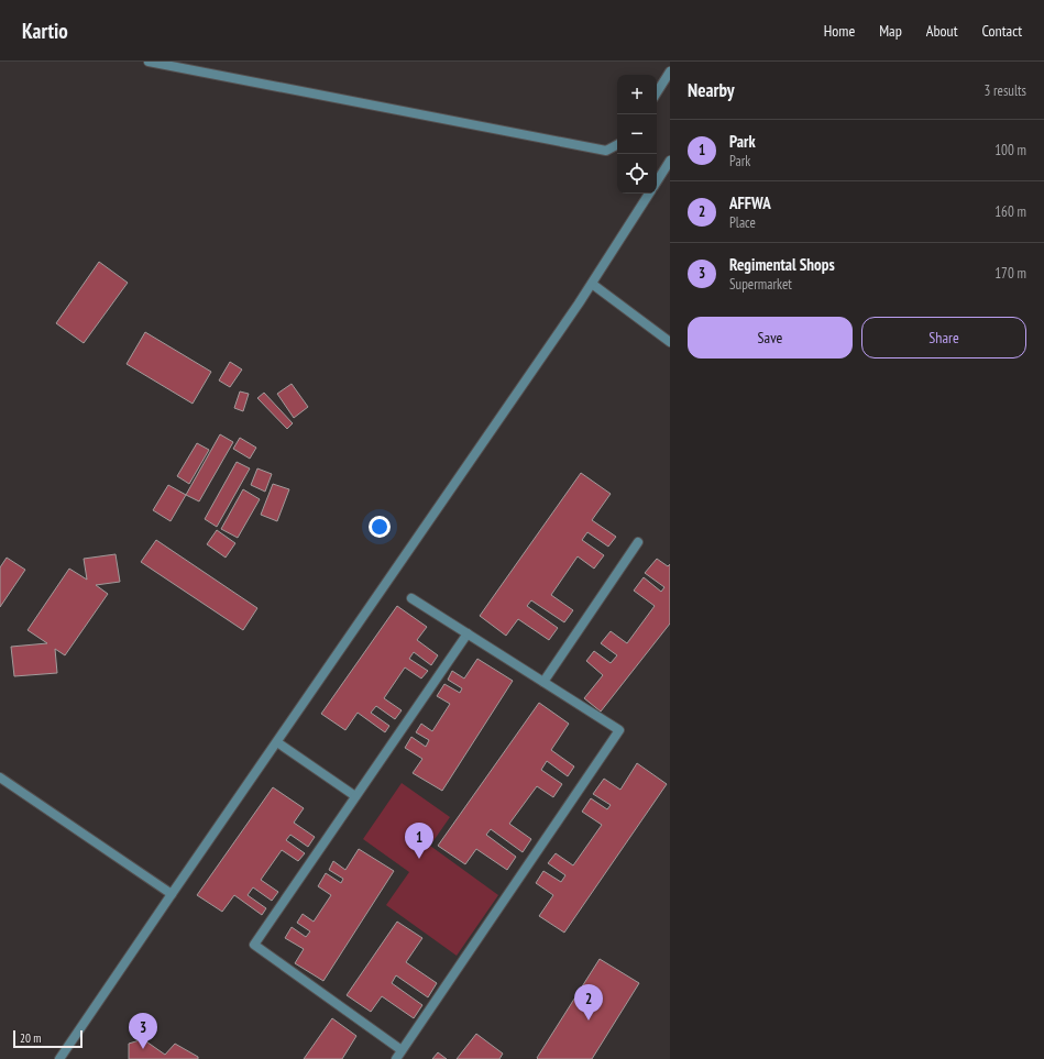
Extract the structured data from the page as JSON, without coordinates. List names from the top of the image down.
{
  "scale_bar": "20 m",
  "page": {
    "header": "Kartio",
    "nav": [
      "Home",
      "Map",
      "About",
      "Contact"
    ],
    "heading": ["Nearby", "3 results"],
    "map_buttons": ["+", "−"],
    "list": [
      {
        "mark": "1",
        "name": "Park",
        "note": "Park",
        "value": "100 m"
      },
      {
        "mark": "2",
        "name": "AFFWA",
        "note": "Place",
        "value": "160 m"
      },
      {
        "mark": "3",
        "name": "Regimental Shops",
        "note": "Supermarket",
        "value": "170 m"
      }
    ],
    "buttons": ["Save", "Share"],
    "pins": ["1", "2", "3"],
    "scale": "20 m"
  }
}
